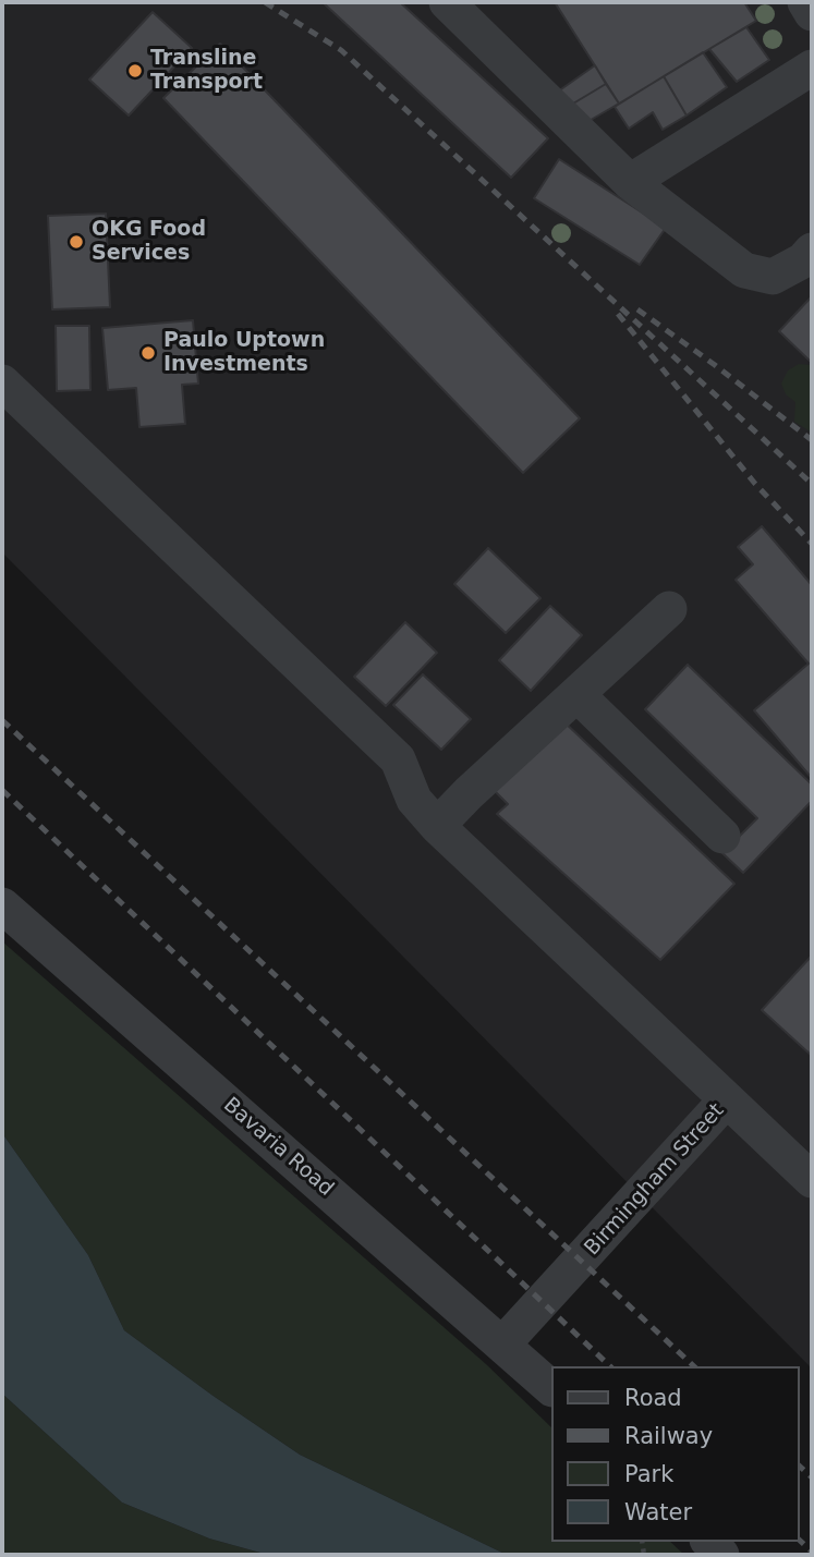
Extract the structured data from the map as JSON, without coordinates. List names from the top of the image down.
{
  "streets": {
    "street": ["Bavaria Road", "Birmingham Street"]
  },
  "crossings": [
    ["Bavaria Road", "Birmingham Street"]
  ],
  "places": ["Transline Transport", "OKG Food Services", "Paulo Uptown Investments"],
  "legend": [
    "Road",
    "Railway",
    "Park",
    "Water"
  ]
}
